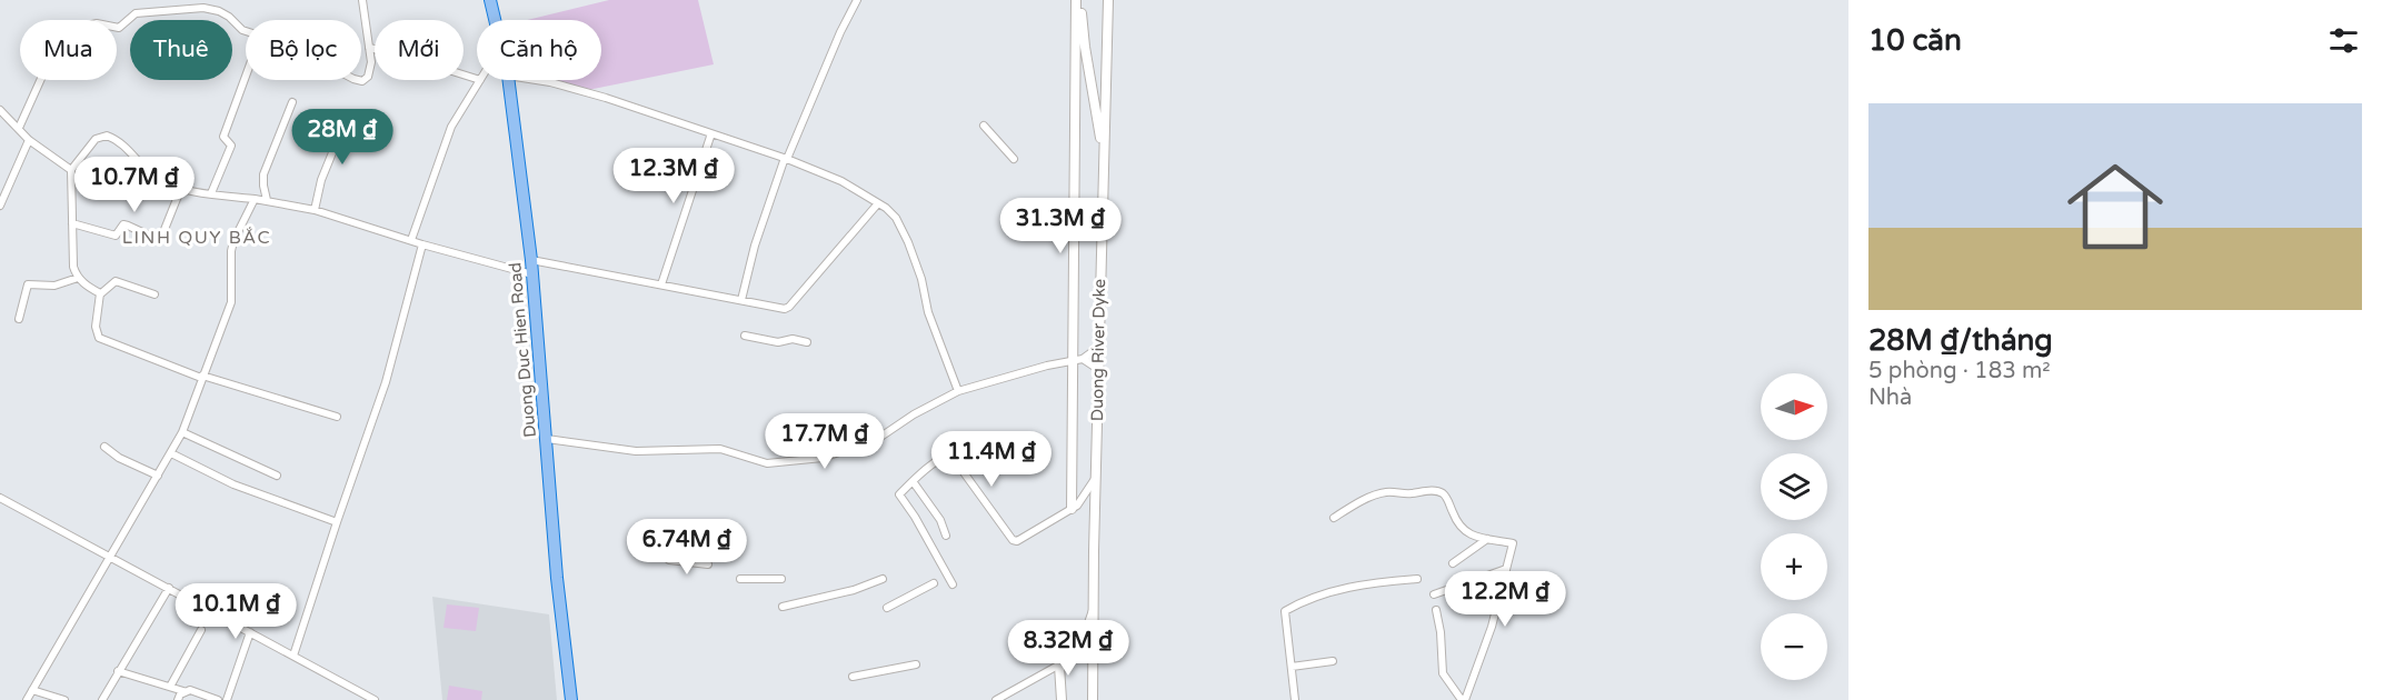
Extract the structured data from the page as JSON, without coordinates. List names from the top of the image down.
{
  "streets": {
    "highway": ["Duong Duc Hien Road"],
    "main road": ["Duong River Dyke"]
  },
  "districts": ["LINH QUY BẮC"],
  "north": "right",
  "page": {
    "heading": "10 căn",
    "chip": [
      "Mua",
      "Thuê",
      "Bộ lọc",
      "Mới",
      "Căn hộ"
    ],
    "list": [
      {
        "name": "28M ₫/tháng",
        "note": "5 phòng · 183 m² · Nhà"
      }
    ],
    "price": [
      "28M ₫",
      "12.3M ₫",
      "10.7M ₫",
      "31.3M ₫",
      "17.7M ₫",
      "11.4M ₫",
      "6.74M ₫",
      "12.2M ₫",
      "10.1M ₫",
      "8.32M ₫"
    ],
    "map_buttons": ["+", "−"]
  }
}
